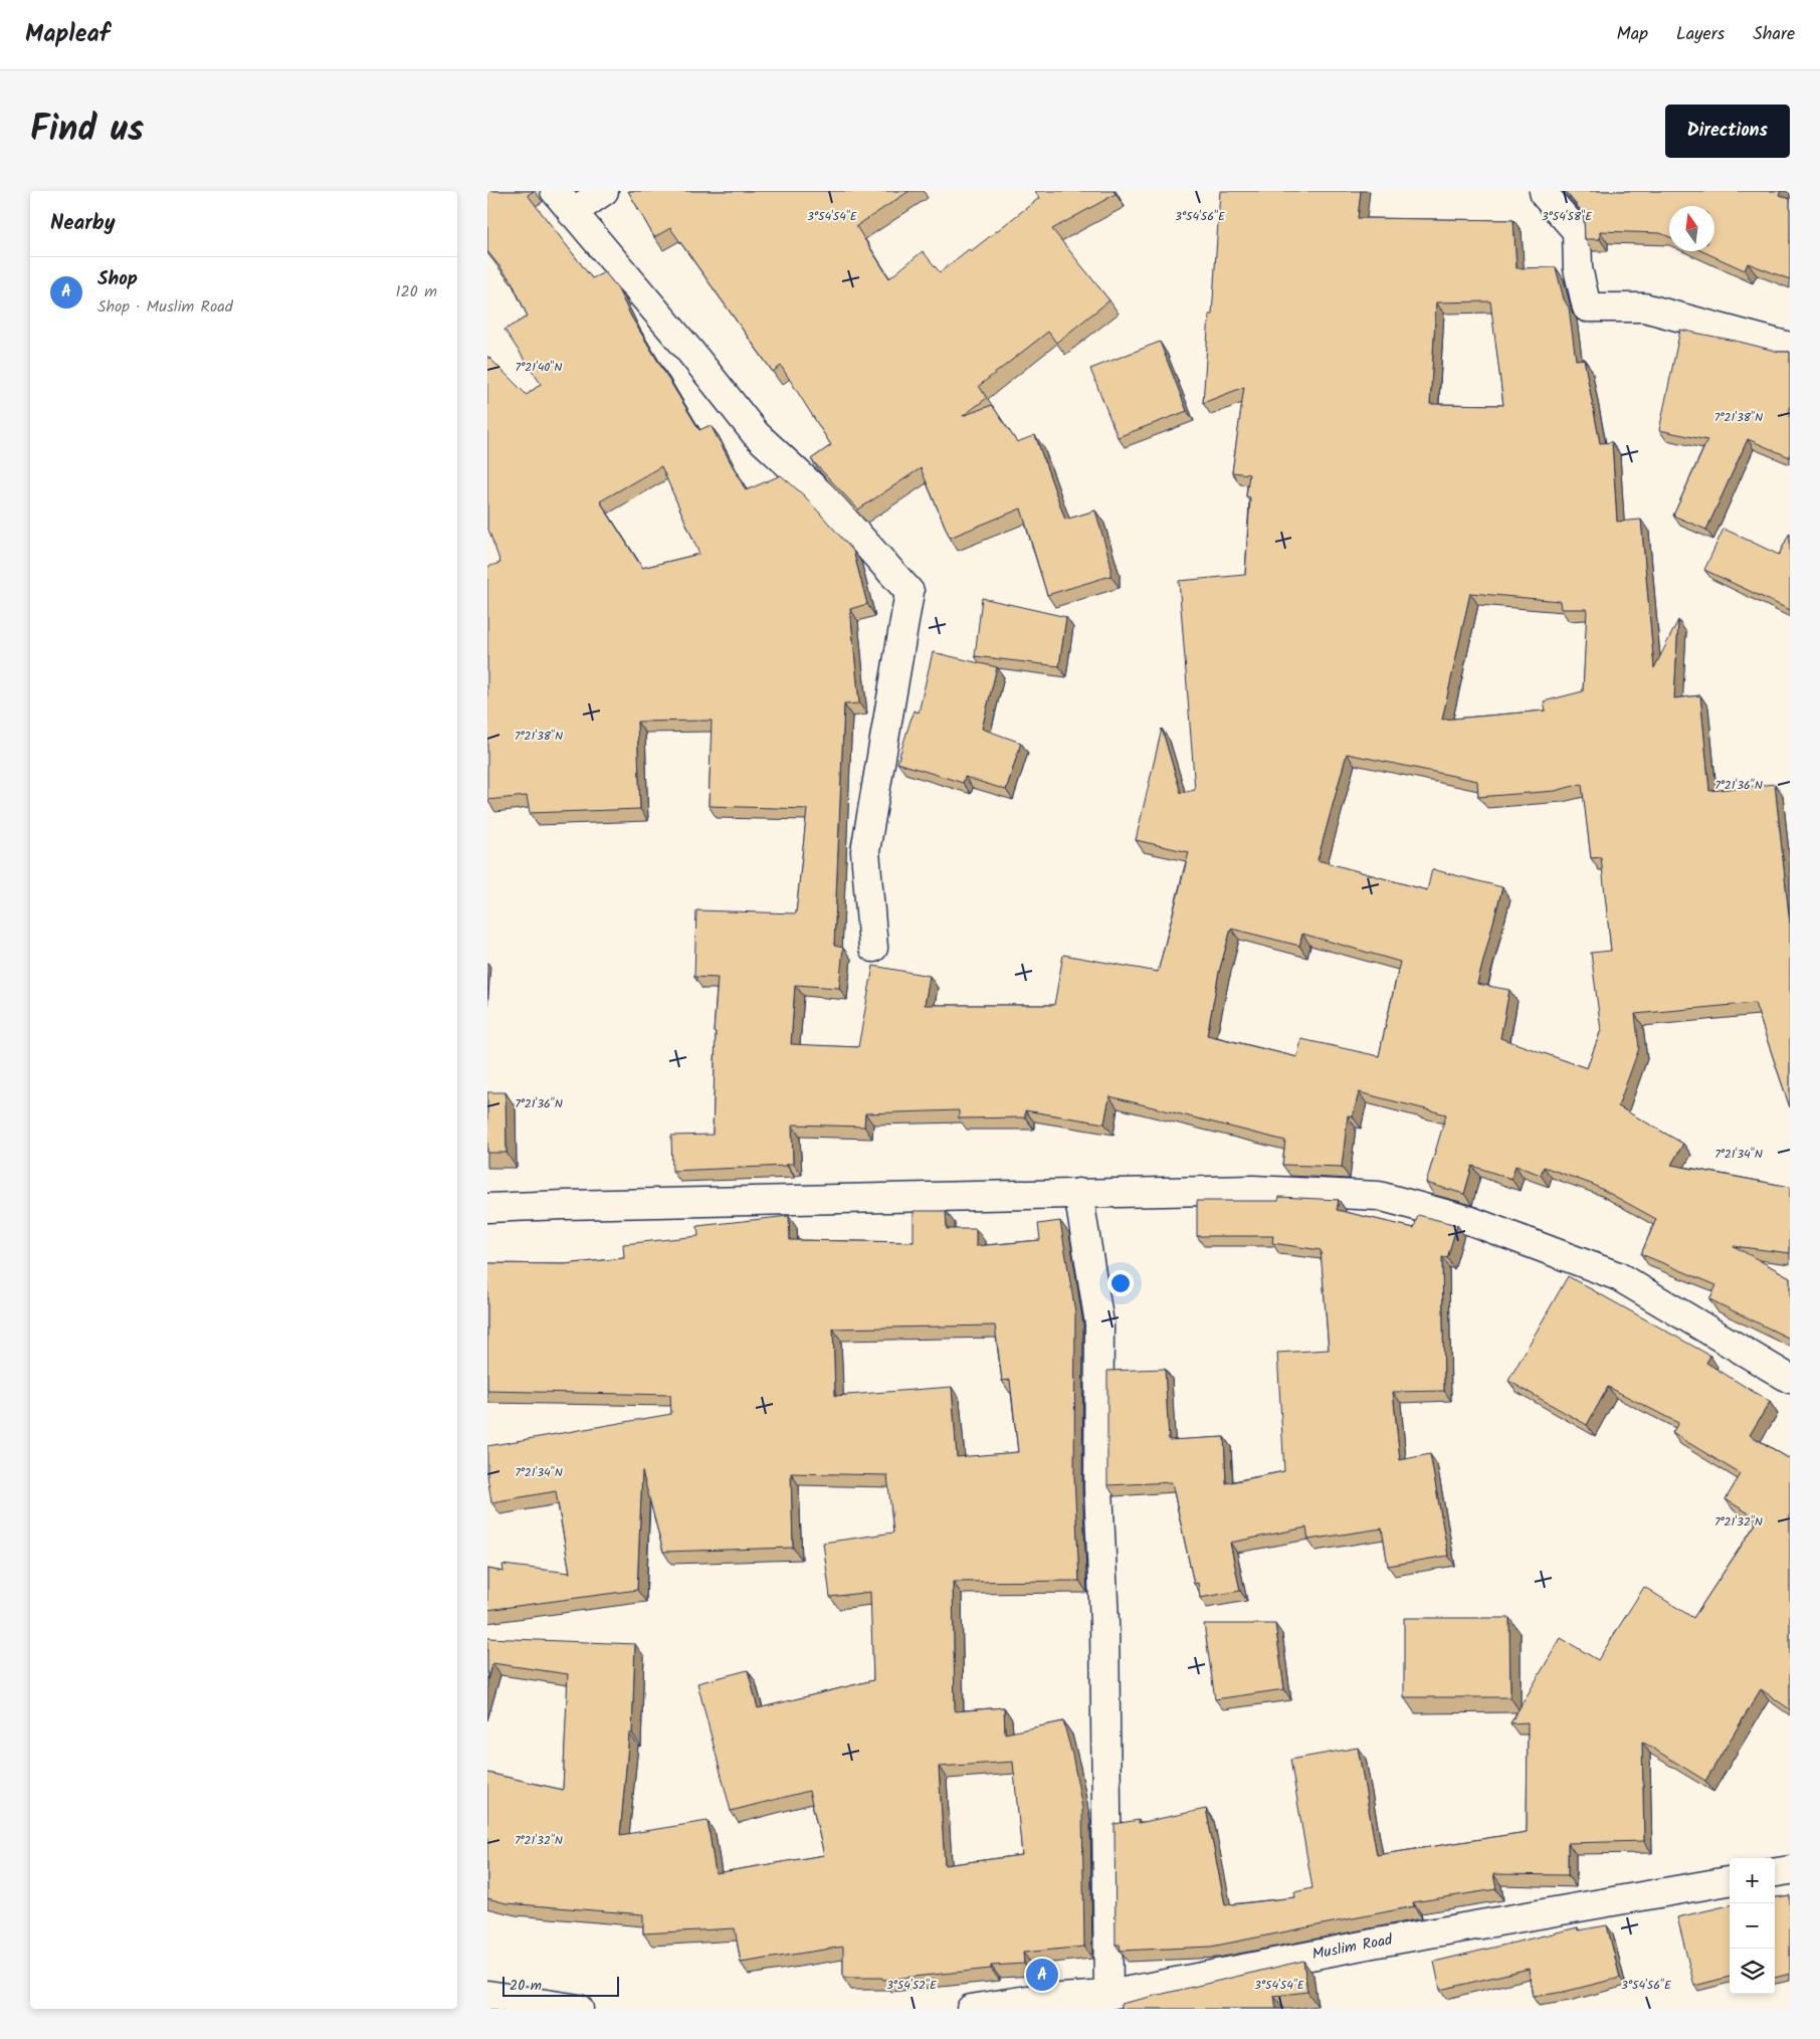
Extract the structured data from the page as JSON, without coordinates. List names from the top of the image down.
{
  "streets": {
    "street": ["Muslim Road"]
  },
  "scale_bar": "20 m",
  "north": "top",
  "page": {
    "header": "Mapleaf",
    "nav": ["Map", "Layers", "Share"],
    "title": "Find us",
    "buttons": "Directions",
    "heading": "Nearby",
    "list": [
      {
        "mark": "A",
        "name": "Shop",
        "note": "Shop · Muslim Road",
        "value": "120 m"
      }
    ],
    "map_buttons": ["+", "−"],
    "pins": "A",
    "scale": "20 m"
  },
  "coordinates": [
    "3°54'54\"E",
    "3°54'56\"E",
    "3°54'58\"E",
    "7°21'40\"N",
    "7°21'38\"N",
    "7°21'36\"N",
    "7°21'34\"N",
    "7°21'32\"N",
    "3°54'52\"E"
  ]
}
